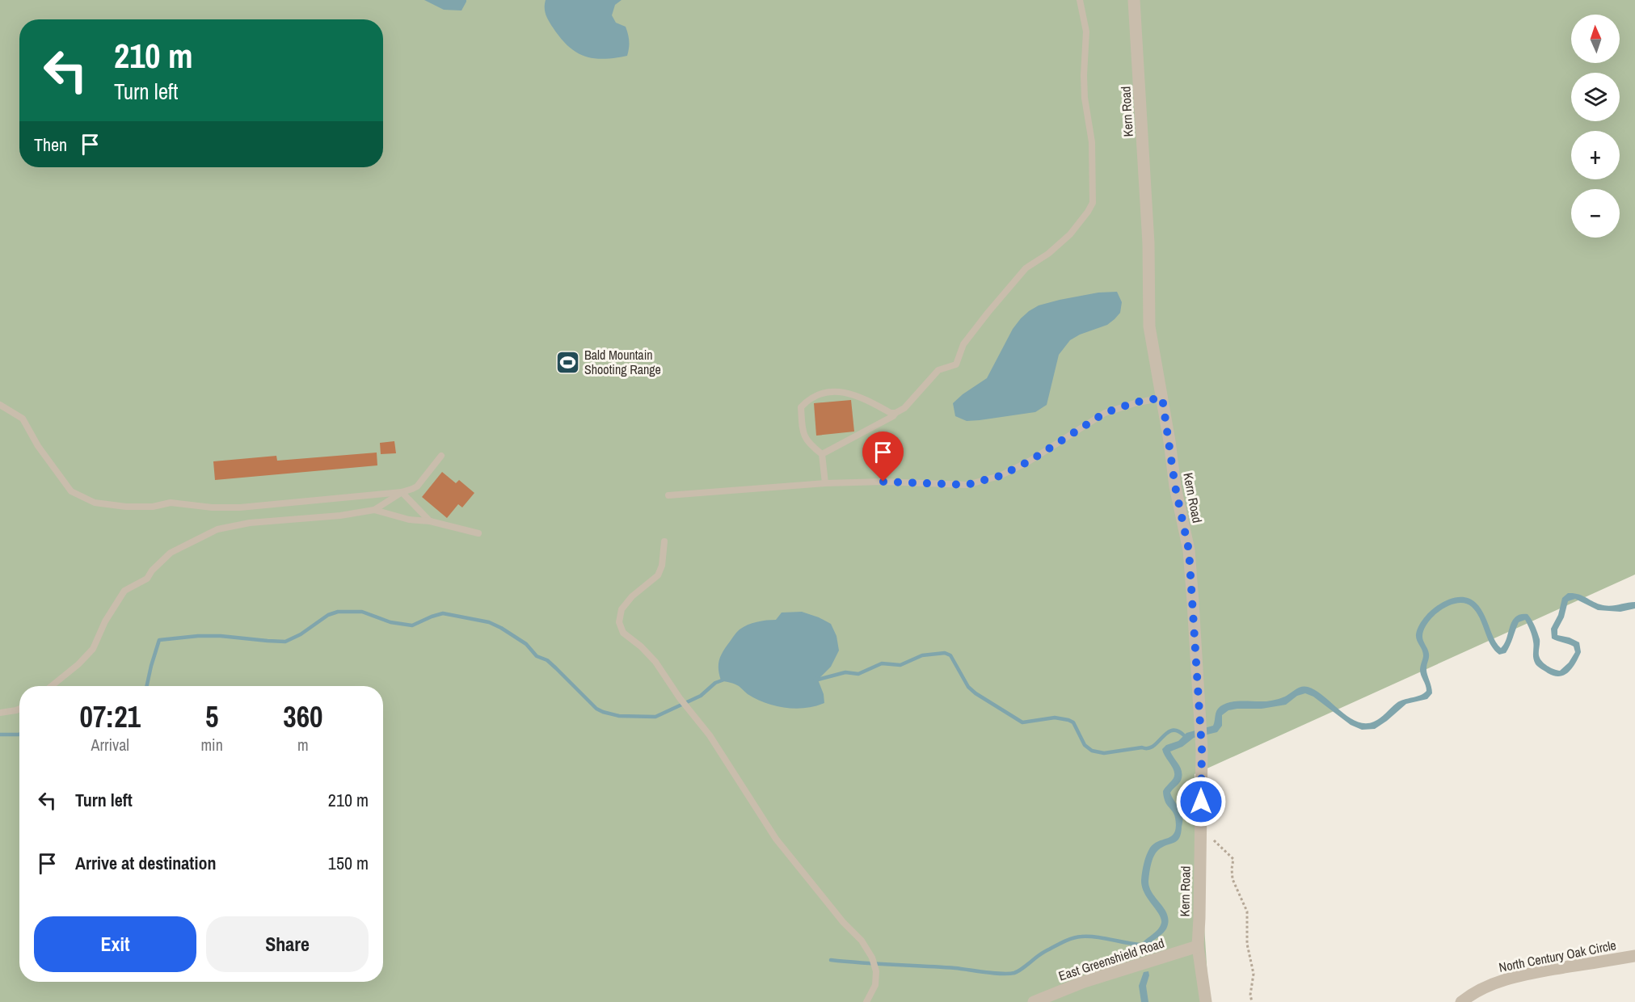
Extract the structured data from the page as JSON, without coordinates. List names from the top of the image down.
{
  "streets": {
    "street": ["Kern Road", "North Century Oak Circle", "East Greenshield Road"]
  },
  "crossings": [
    ["Kern Road", "East Greenshield Road"]
  ],
  "places": {
    "sports": ["Bald Mountain Shooting Range"]
  },
  "north": "top",
  "page": {
    "map_buttons": ["+", "−"],
    "turn": ["210 m", "Turn left"],
    "then": "Then",
    "eta": [
      "07:21",
      "Arrival",
      "5",
      "min",
      "360",
      "m"
    ],
    "list": [
      {
        "name": "Turn left",
        "value": "210 m"
      },
      {
        "name": "Arrive at destination",
        "value": "150 m"
      }
    ],
    "buttons": ["Exit", "Share"]
  }
}
